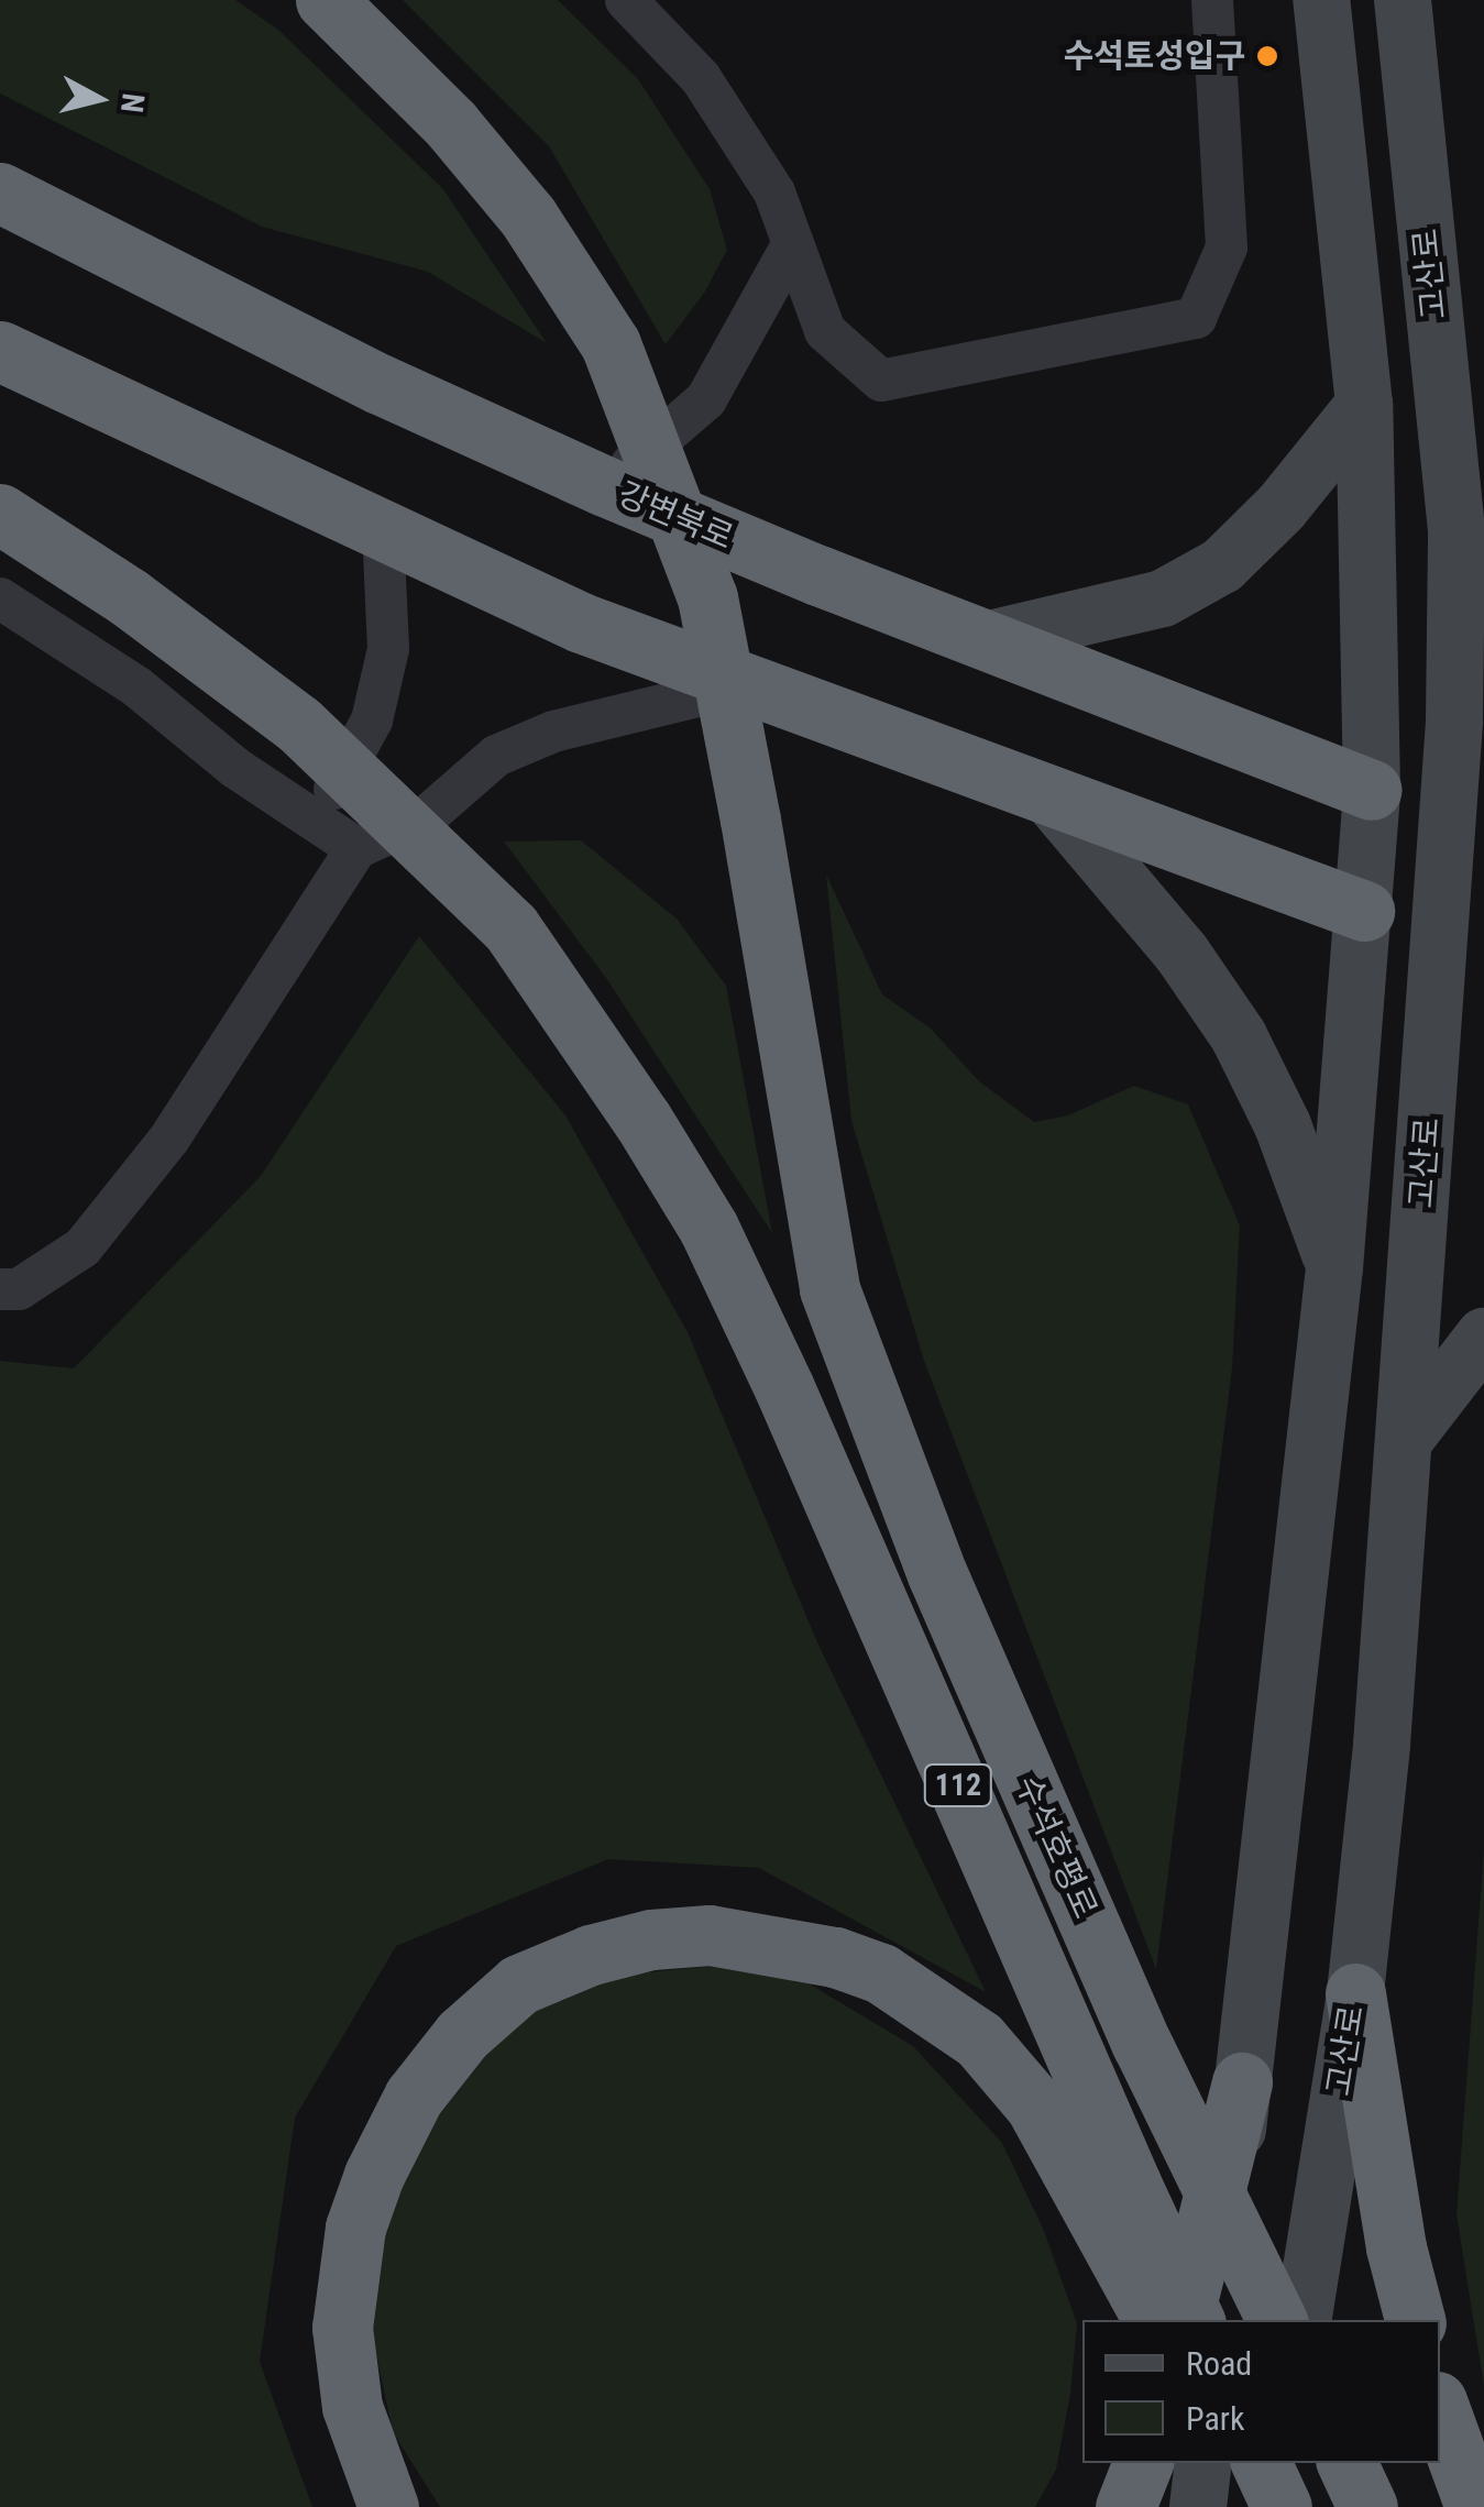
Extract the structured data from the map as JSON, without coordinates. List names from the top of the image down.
{
  "streets": {
    "highway": ["강변북로", "112", "수석호평로"],
    "street": ["고산로"]
  },
  "places": ["수석토성입구"],
  "legend": ["Road", "Park"],
  "north": "right"
}
